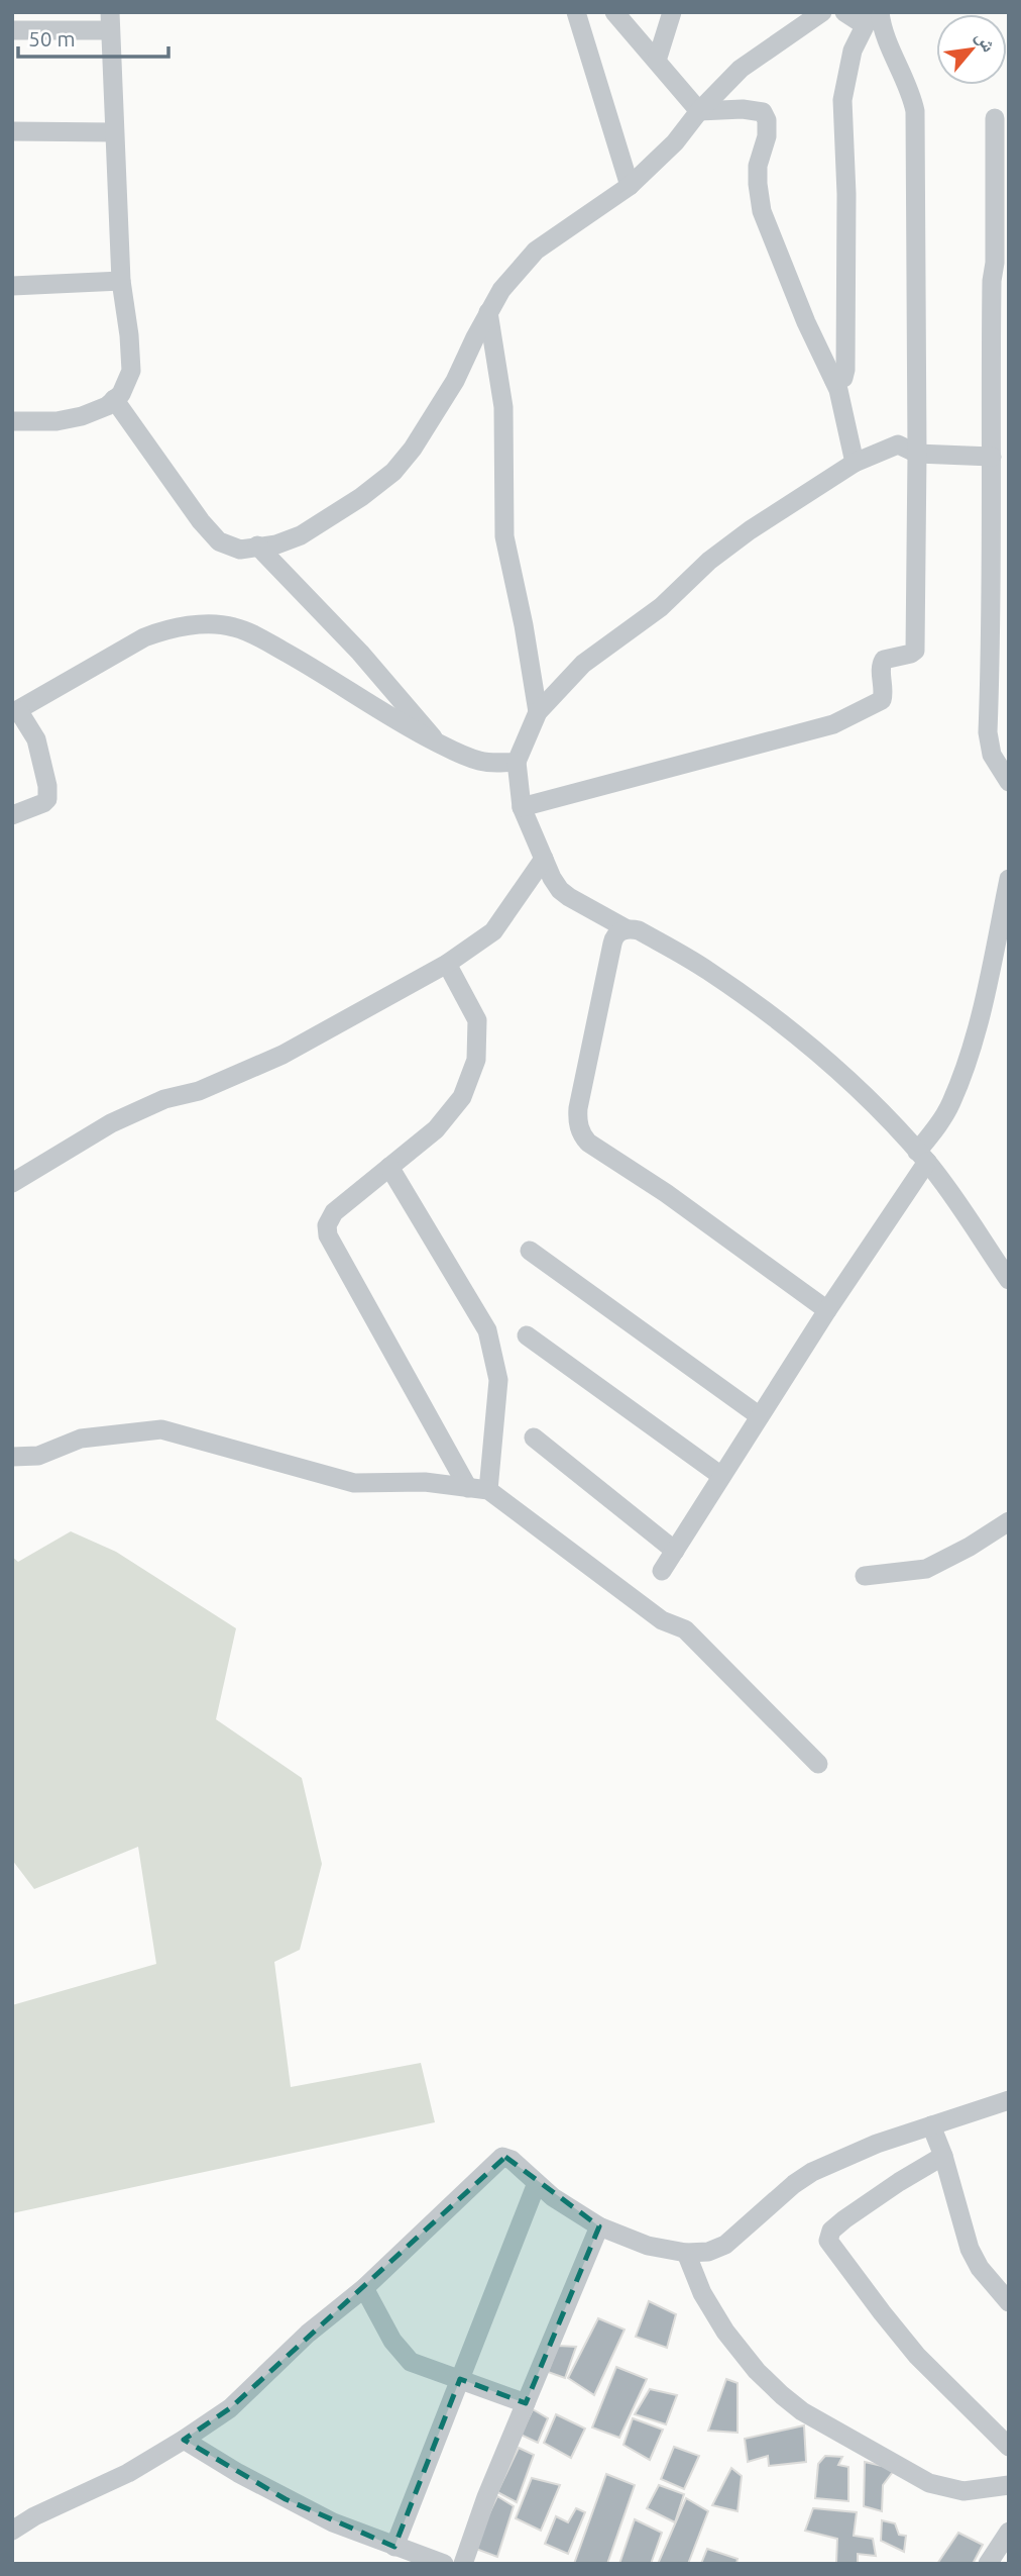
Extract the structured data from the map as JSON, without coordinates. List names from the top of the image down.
{
  "scale_bar": "50 m",
  "north": "top right"
}
